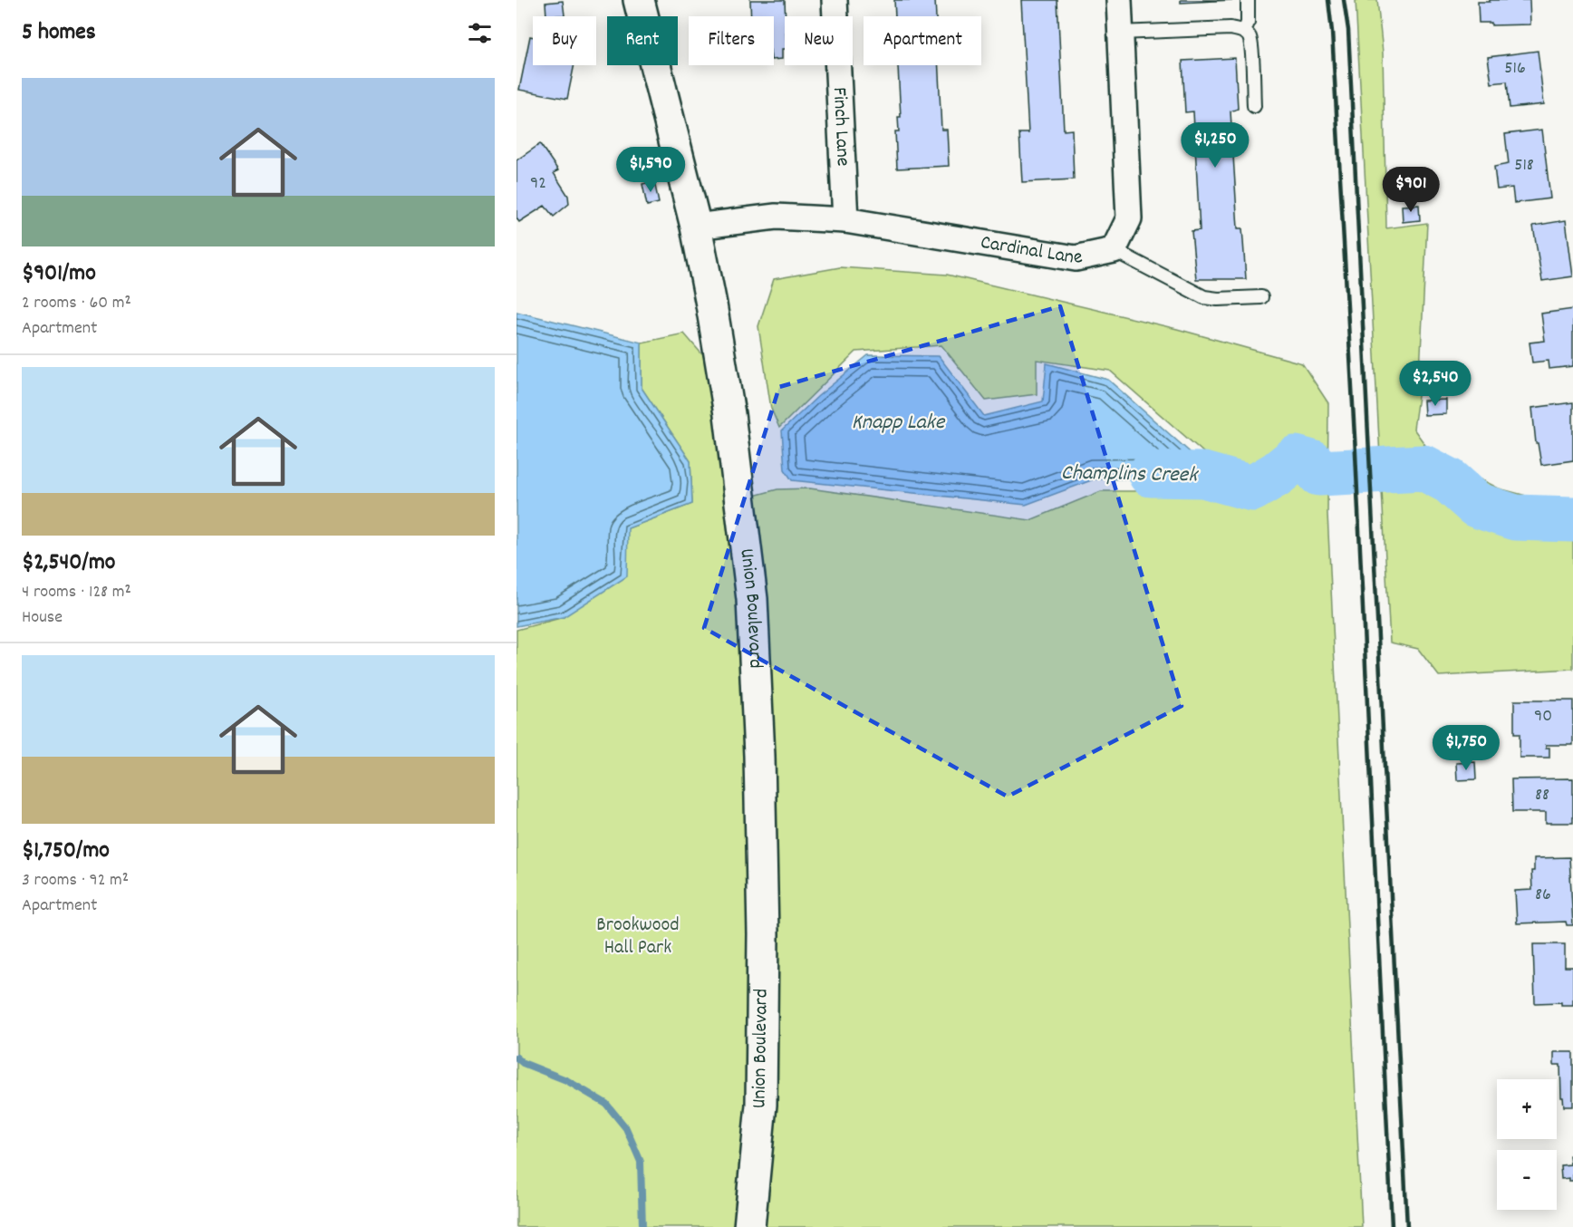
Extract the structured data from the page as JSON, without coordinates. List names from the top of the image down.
{
  "streets": {
    "main road": ["Union Boulevard"],
    "street": ["Finch Lane", "Cardinal Lane"]
  },
  "crossings": [
    ["Finch Lane", "Cardinal Lane"],
    ["Cardinal Lane", "Union Boulevard"]
  ],
  "water": ["Knapp Lake", "Champlins Creek"],
  "parks": ["Brookwood Hall Park"],
  "house_numbers": [
    "516",
    "518",
    "92",
    "90",
    "88",
    "86"
  ],
  "page": {
    "heading": "5 homes",
    "chip": [
      "Buy",
      "Rent",
      "Filters",
      "New",
      "Apartment"
    ],
    "list": [
      {
        "name": "$901/mo",
        "note": "2 rooms · 60 m² · Apartment"
      },
      {
        "name": "$2,540/mo",
        "note": "4 rooms · 128 m² · House"
      },
      {
        "name": "$1,750/mo",
        "note": "3 rooms · 92 m² · Apartment"
      }
    ],
    "price": [
      "$1,250",
      "$1,590",
      "$901",
      "$2,540",
      "$1,750"
    ],
    "map_buttons": ["+", "−"]
  }
}
